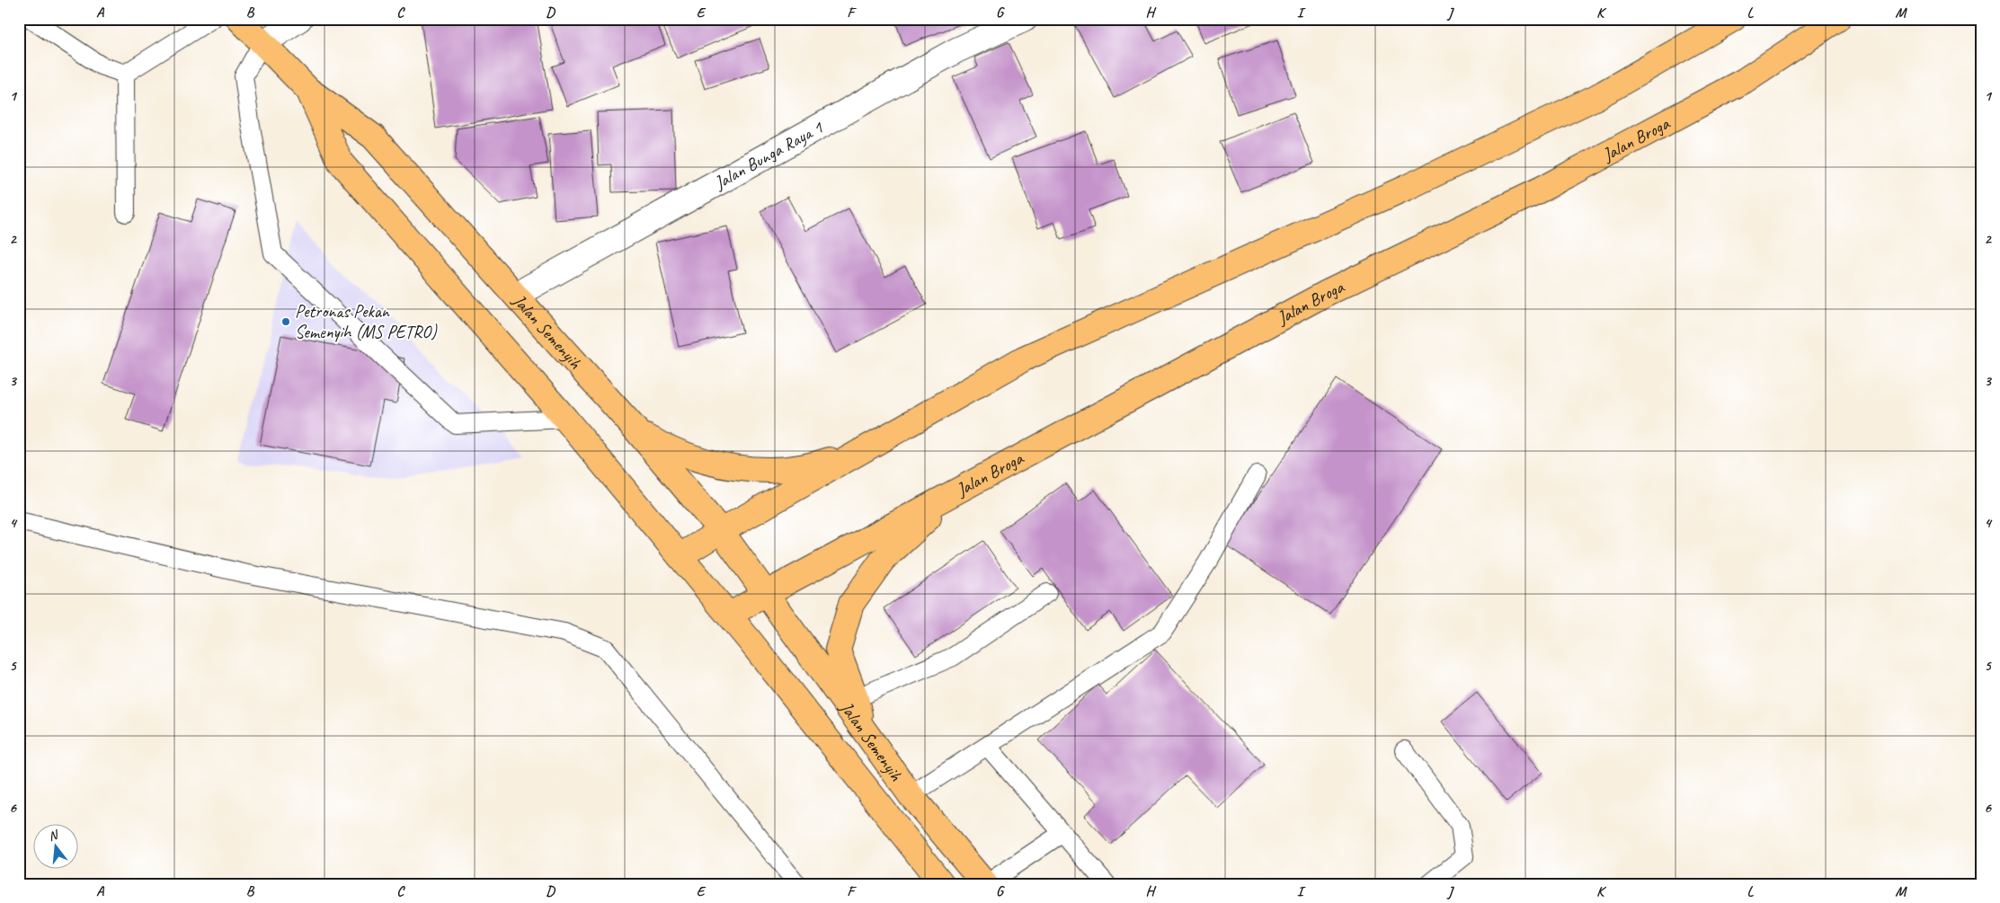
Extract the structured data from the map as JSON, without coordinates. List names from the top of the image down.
{
  "streets": {
    "main road": ["Jalan Broga", "Jalan Semenyih"],
    "street": ["Jalan Bunga Raya 1"]
  },
  "crossings": [
    ["Jalan Broga", "Jalan Semenyih"],
    ["Jalan Bunga Raya 1", "Jalan Semenyih"]
  ],
  "places": ["Petronas Pekan Semenyih (MS PETRO)"],
  "north": "top",
  "grid": {
    "columns": [
      "A",
      "B",
      "C",
      "D",
      "E",
      "F",
      "G",
      "H",
      "I",
      "J",
      "K",
      "L",
      "M"
    ],
    "rows": [
      "1",
      "2",
      "3",
      "4",
      "5",
      "6"
    ]
  }
}
